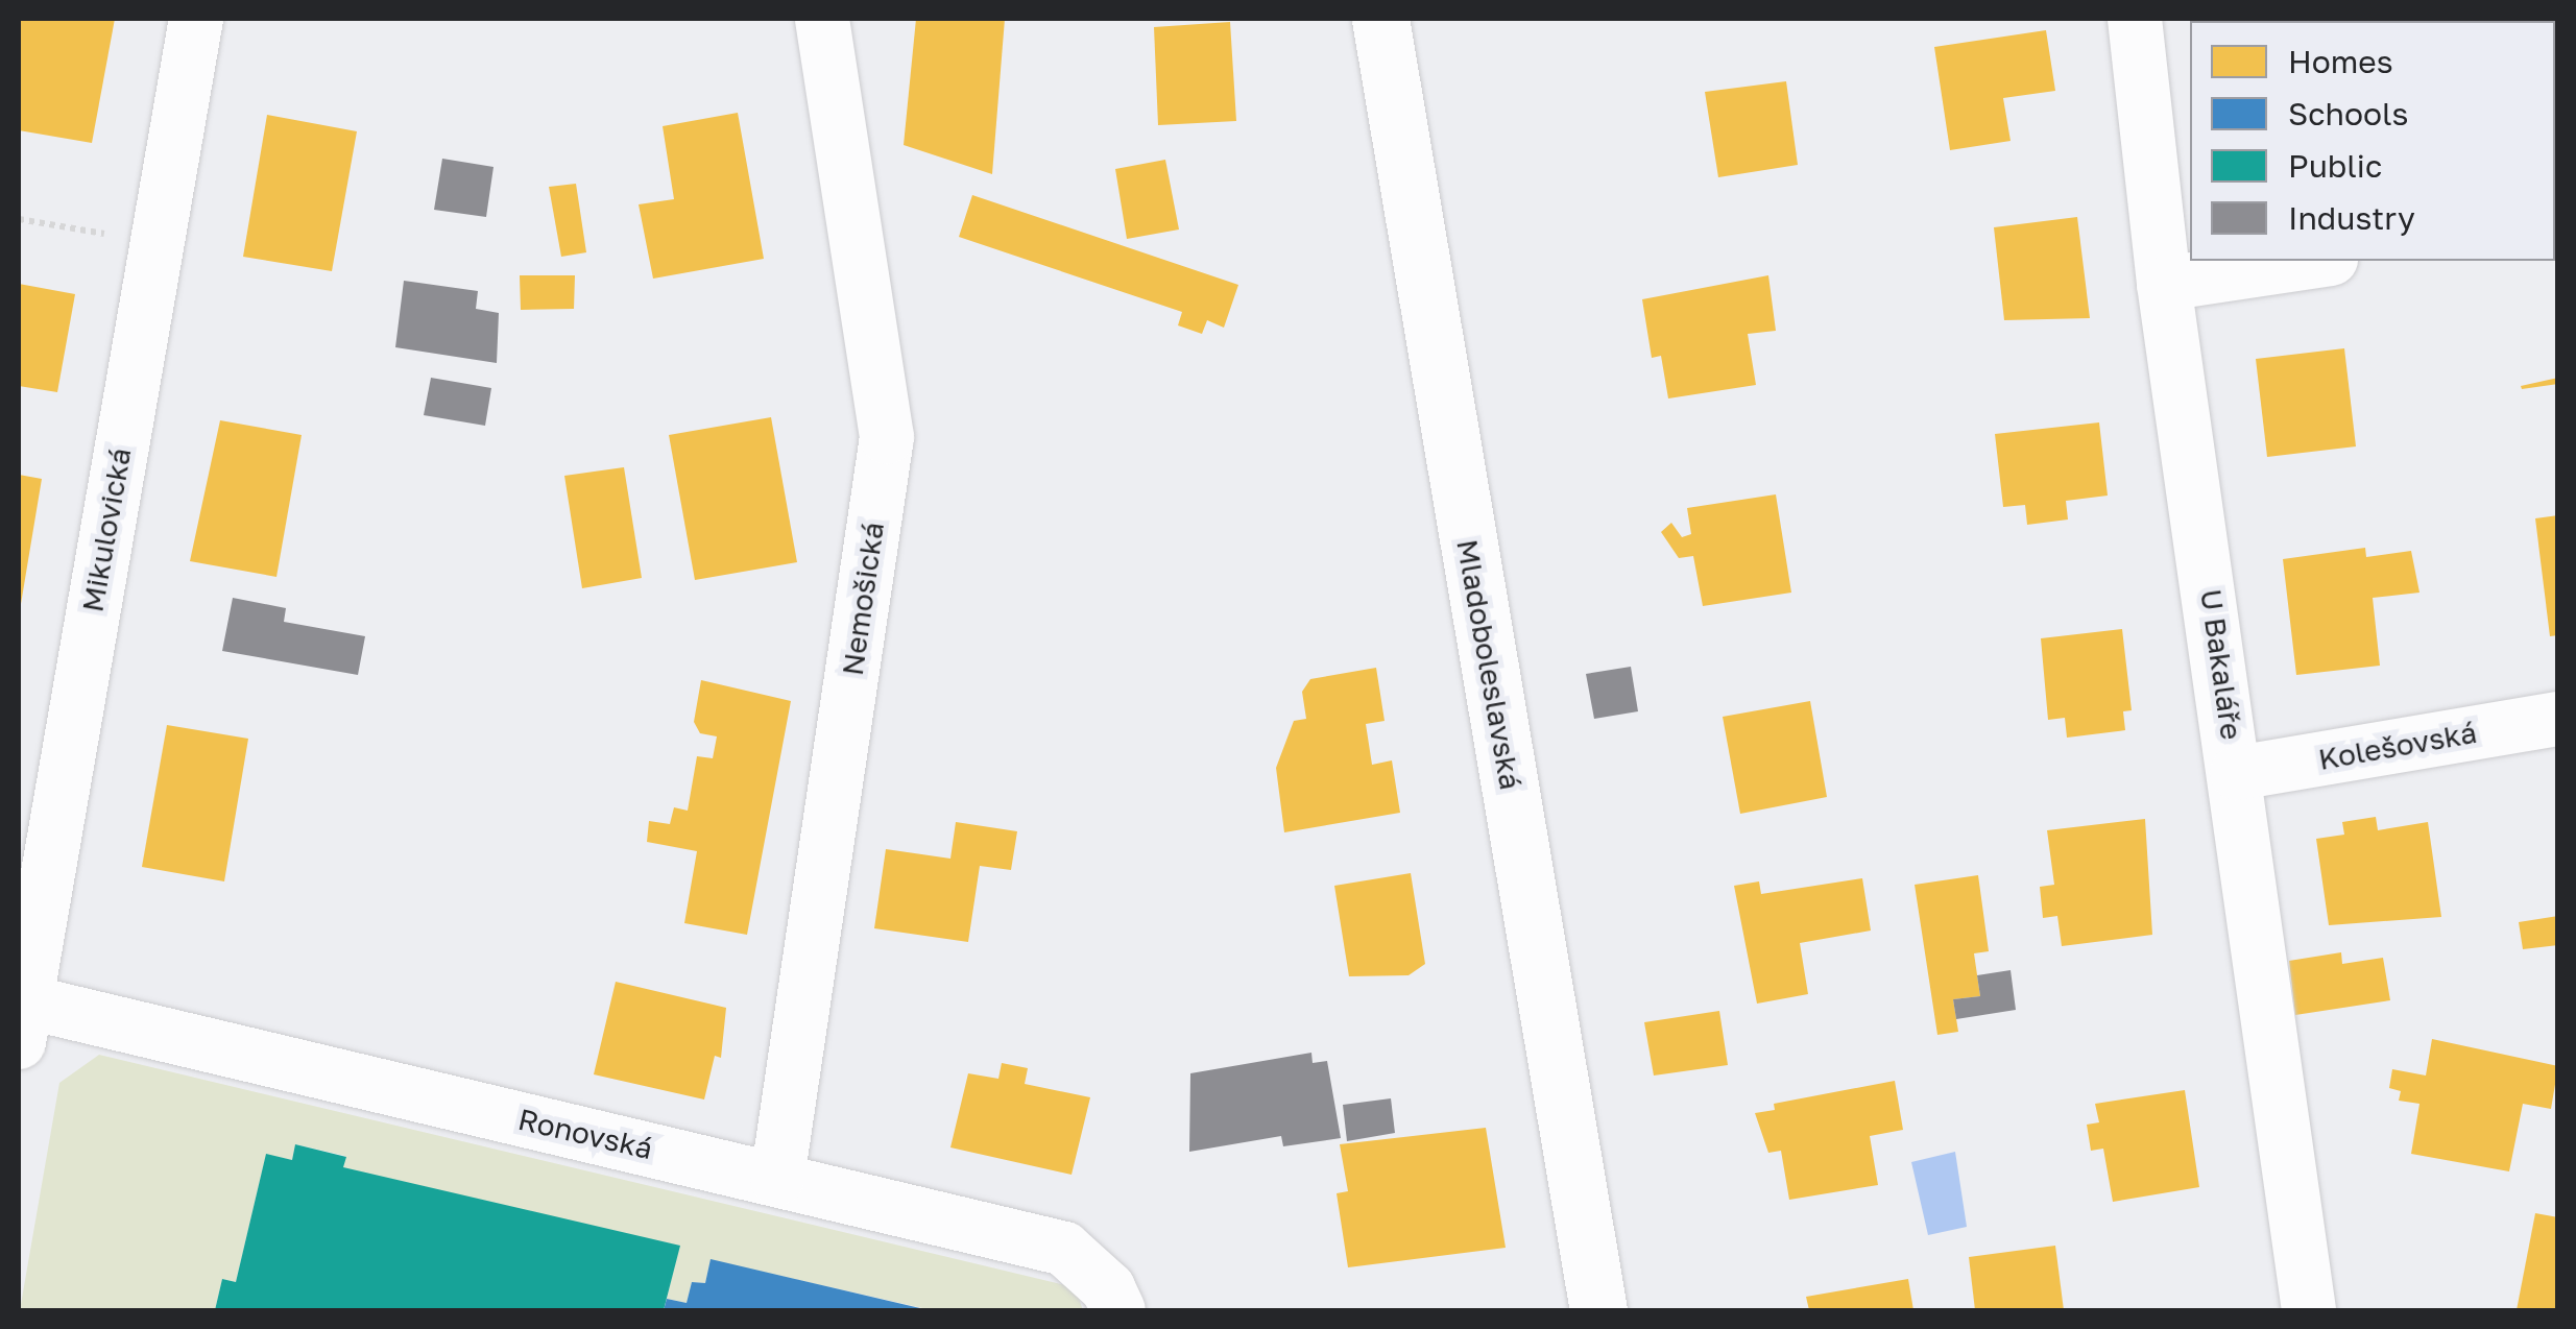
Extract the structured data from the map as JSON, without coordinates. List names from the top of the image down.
{
  "streets": {
    "main road": ["Mladoboleslavská"],
    "street": [
      "Mikulovická",
      "Nemošická",
      "U Bakaláře",
      "Kolešovská",
      "Ronovská"
    ]
  },
  "crossings": [
    ["Mikulovická", "Ronovská"],
    ["Nemošická", "Ronovská"],
    ["U Bakaláře", "Kolešovská"]
  ],
  "legend": [
    "Homes",
    "Schools",
    "Public",
    "Industry"
  ]
}
